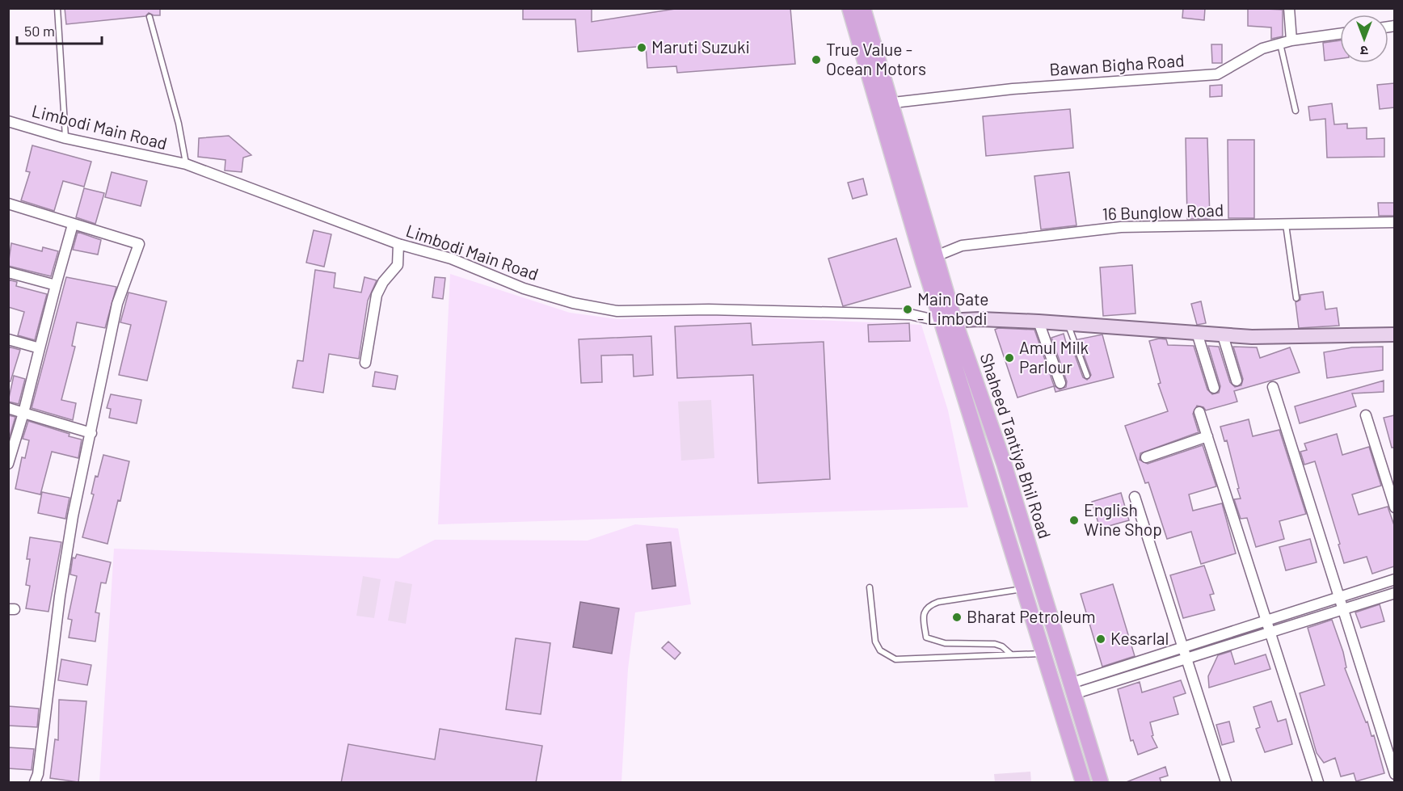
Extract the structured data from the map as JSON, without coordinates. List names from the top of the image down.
{
  "streets": {
    "main road": ["Shaheed Tantiya Bhil Road"],
    "street": ["Bawan Bigha Road", "Limbodi Main Road", "16 Bunglow Road"]
  },
  "crossings": [
    ["Bawan Bigha Road", "Shaheed Tantiya Bhil Road"],
    ["Limbodi Main Road", "Shaheed Tantiya Bhil Road"],
    ["16 Bunglow Road", "Shaheed Tantiya Bhil Road"]
  ],
  "places": [
    "Maruti Suzuki",
    "True Value - Ocean Motors",
    "Main Gate - Limbodi",
    "Amul Milk Parlour",
    "English Wine Shop",
    "Bharat Petroleum",
    "Kesarlal"
  ],
  "scale_bar": "50 m",
  "north": "bottom"
}
